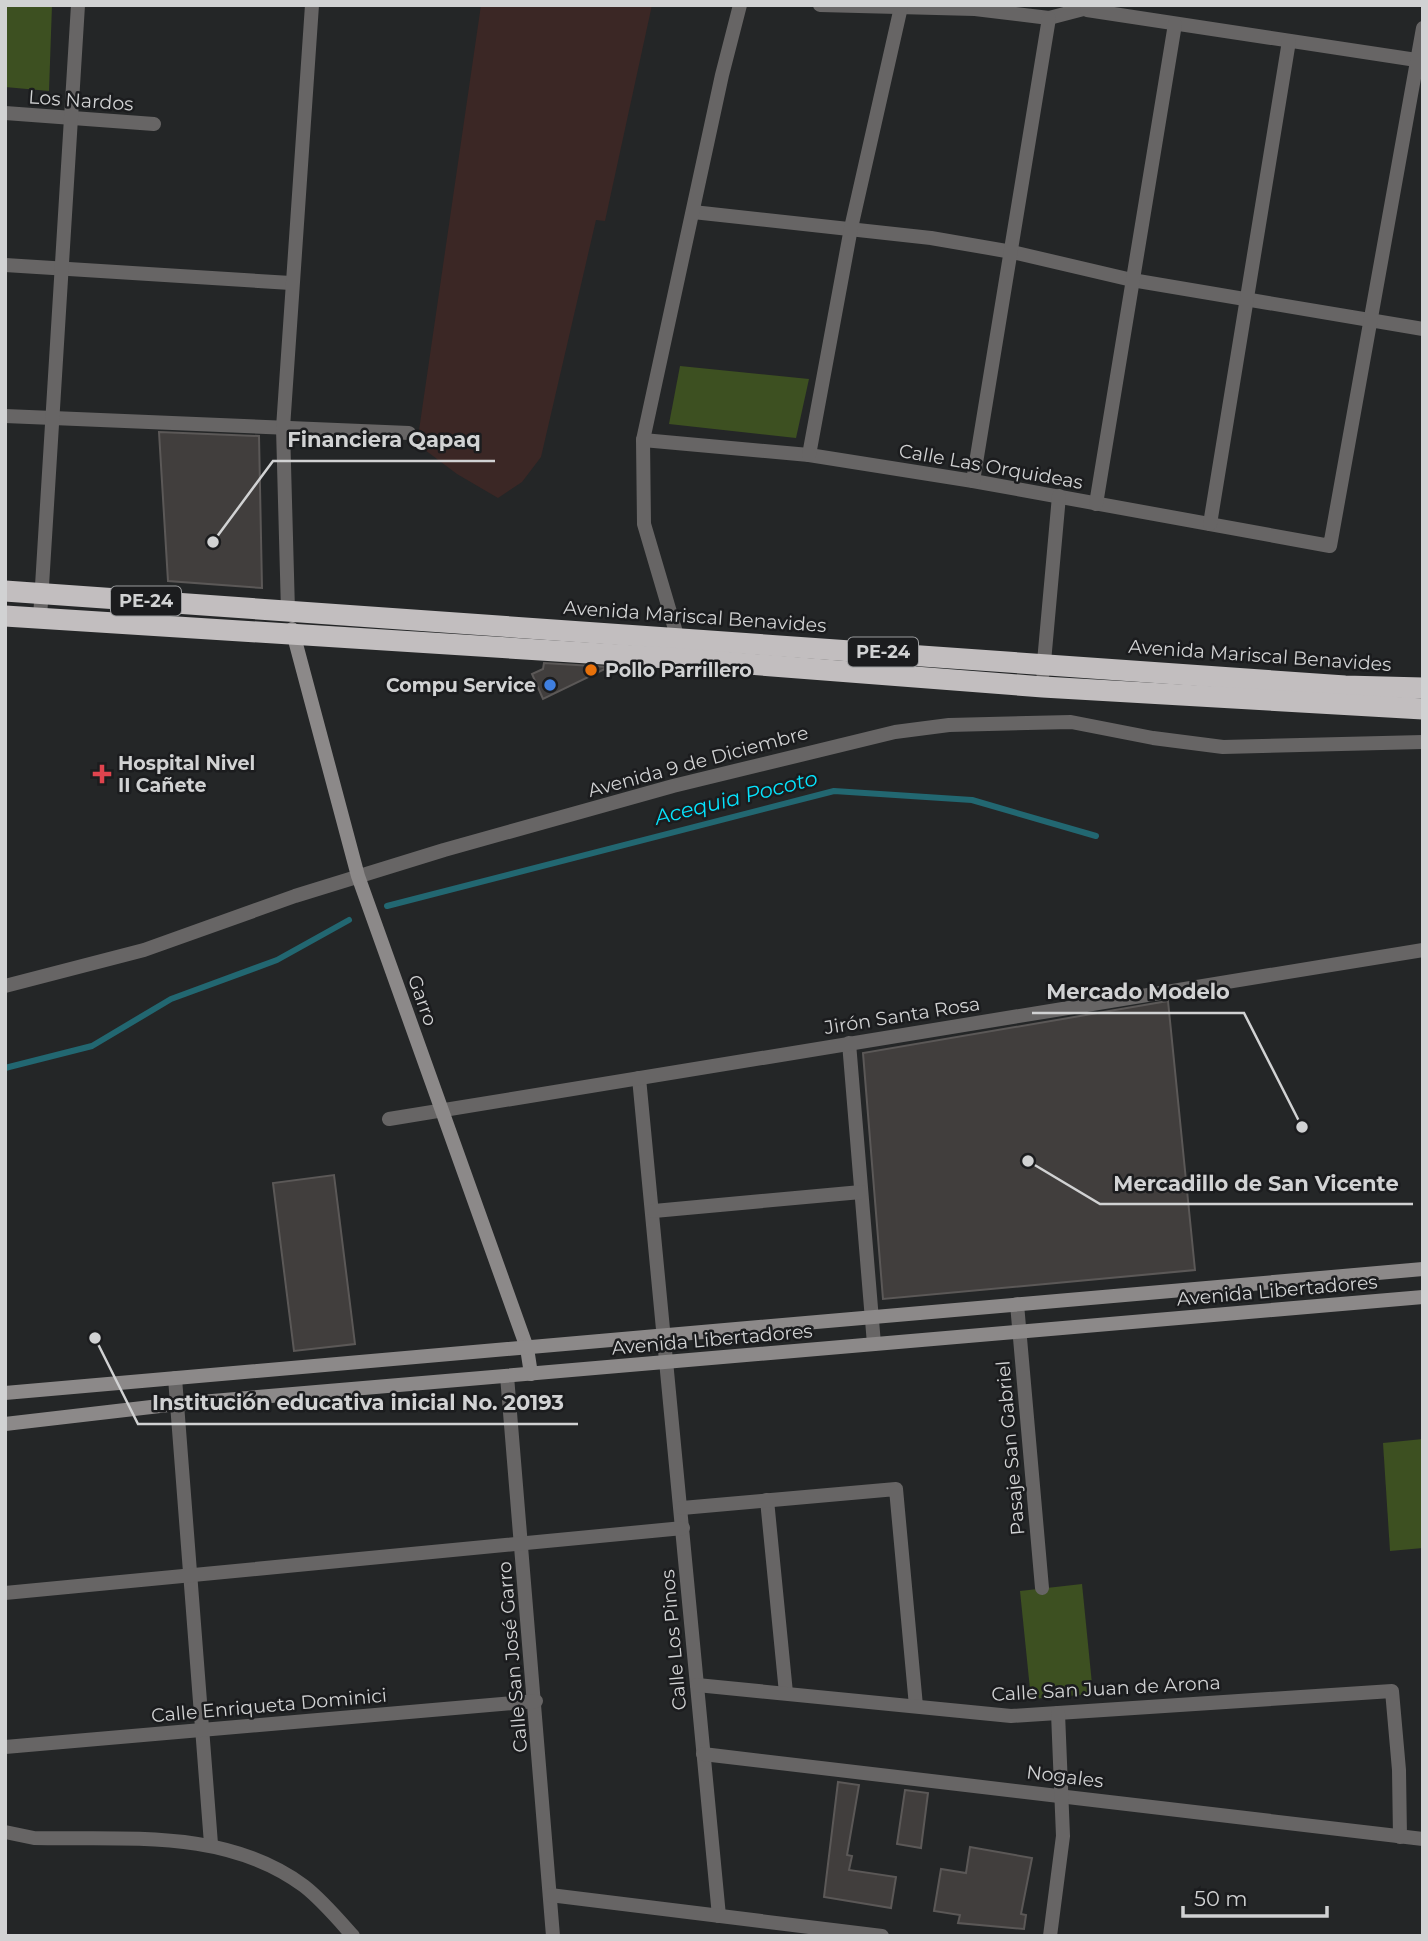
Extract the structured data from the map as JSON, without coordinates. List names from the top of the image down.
{
  "streets": {
    "highway": ["PE-24", "Avenida Mariscal Benavides"],
    "street": [
      "Los Nardos",
      "Calle Las Orquideas",
      "Avenida 9 de Diciembre",
      "Garro",
      "Jirón Santa Rosa",
      "Avenida Libertadores",
      "Pasaje San Gabriel",
      "Calle Los Pinos",
      "Calle San José Garro",
      "Calle San Juan de Arona",
      "Calle Enriqueta Dominici",
      "Nogales"
    ]
  },
  "crossings": [
    ["PE-24", "Garro"],
    ["Avenida Mariscal Benavides", "Garro"],
    ["Avenida 9 de Diciembre", "Garro"],
    ["Garro", "Jirón Santa Rosa"],
    ["Garro", "Avenida Libertadores"],
    ["Jirón Santa Rosa", "Calle Los Pinos"],
    ["Avenida Libertadores", "Pasaje San Gabriel"],
    ["Avenida Libertadores", "Calle Los Pinos"],
    ["Avenida Libertadores", "Calle San José Garro"],
    ["Calle Los Pinos", "Calle San Juan de Arona"],
    ["Calle Los Pinos", "Nogales"],
    ["Calle San José Garro", "Calle Enriqueta Dominici"],
    ["Calle San Juan de Arona", "Nogales"]
  ],
  "water": ["Acequia Pocoto"],
  "places": {
    "other": [
      "Financiera Qapaq",
      "Pollo Parrillero",
      "Compu Service",
      "Mercado Modelo",
      "Mercadillo de San Vicente",
      "Institución educativa inicial No. 20193"
    ],
    "health": ["Hospital Nivel II Cañete"]
  },
  "scale_bar": "50 m"
}
